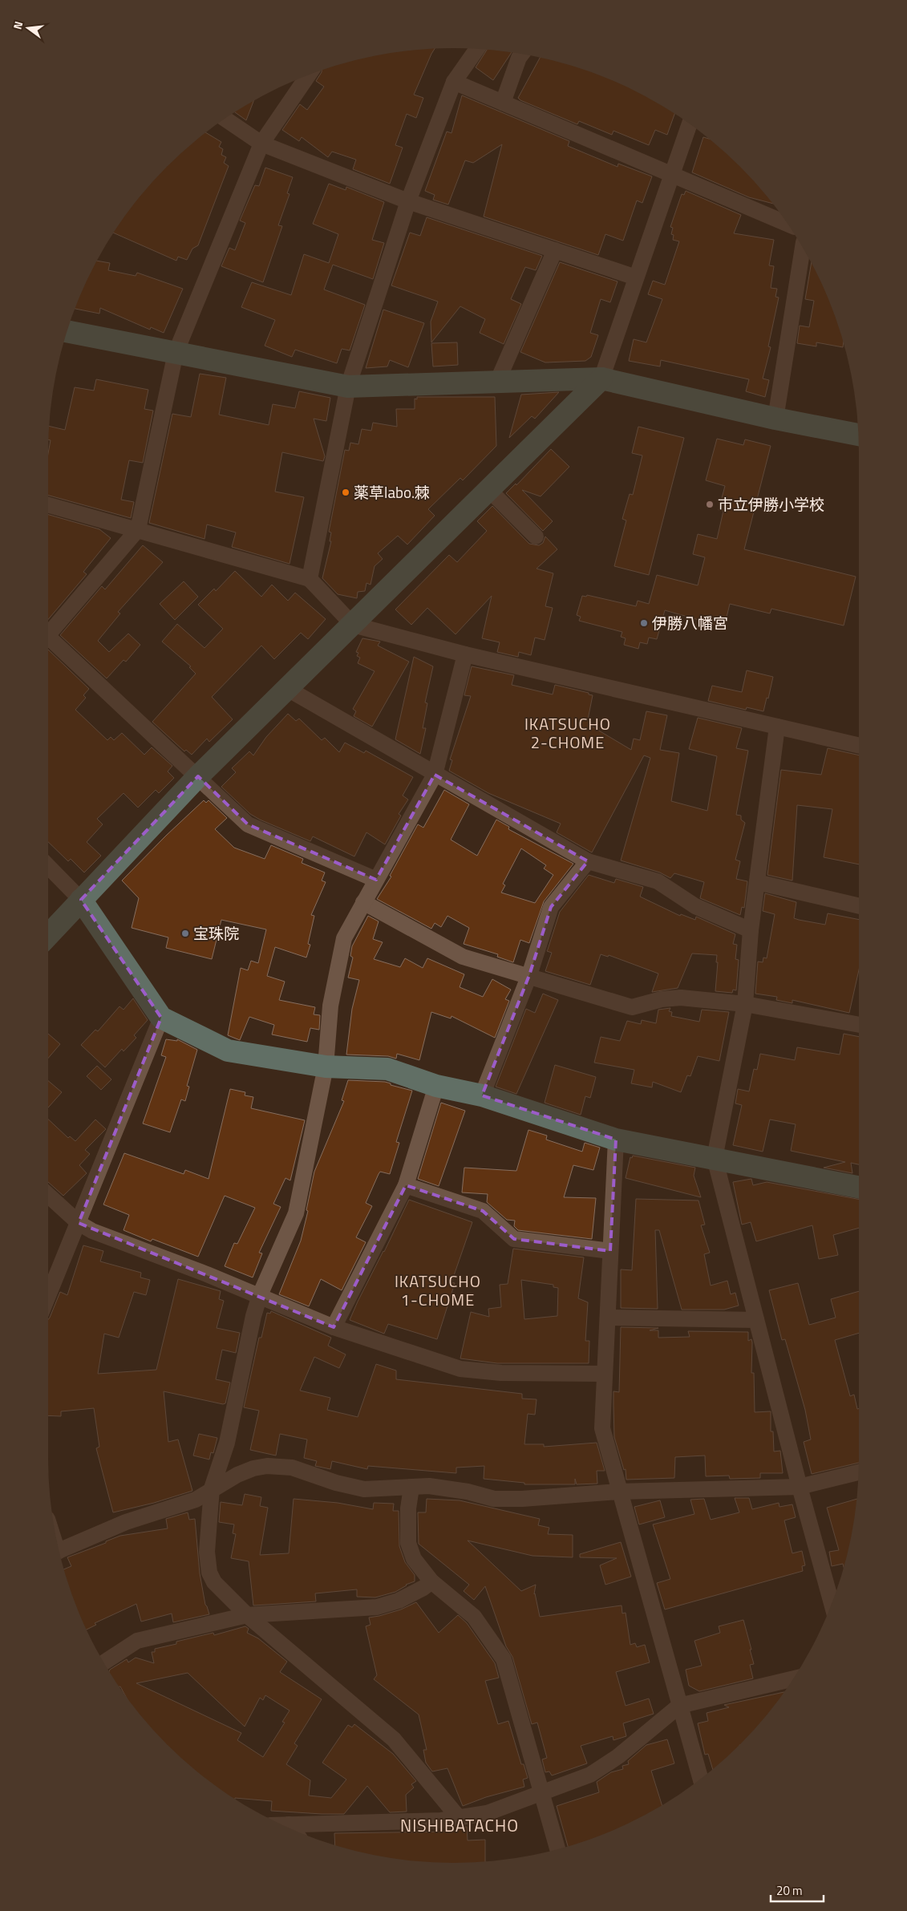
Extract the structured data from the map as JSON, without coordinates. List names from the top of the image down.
{
  "districts": ["IKATSUCHO 2-CHOME", "IKATSUCHO 1-CHOME", "NISHIBATACHO"],
  "places": [
    "薬草labo.棘",
    "市立伊勝小学校",
    "伊勝八幡宮",
    "宝珠院"
  ],
  "scale_bar": "20 m",
  "north": "left"
}
